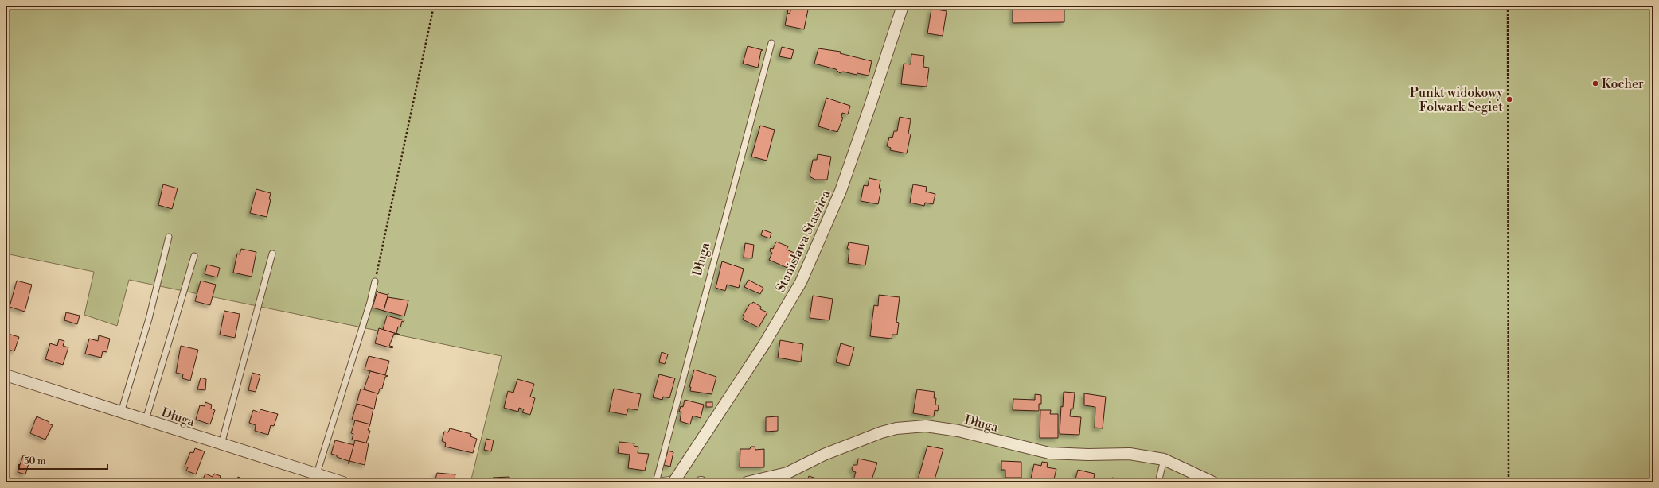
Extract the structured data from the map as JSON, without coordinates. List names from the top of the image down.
{
  "streets": {
    "street": ["Stanisława Staszica", "Długa"]
  },
  "places": ["Kocher", "Punkt widokowy Folwark Segiet"],
  "scale_bar": "50 m"
}
